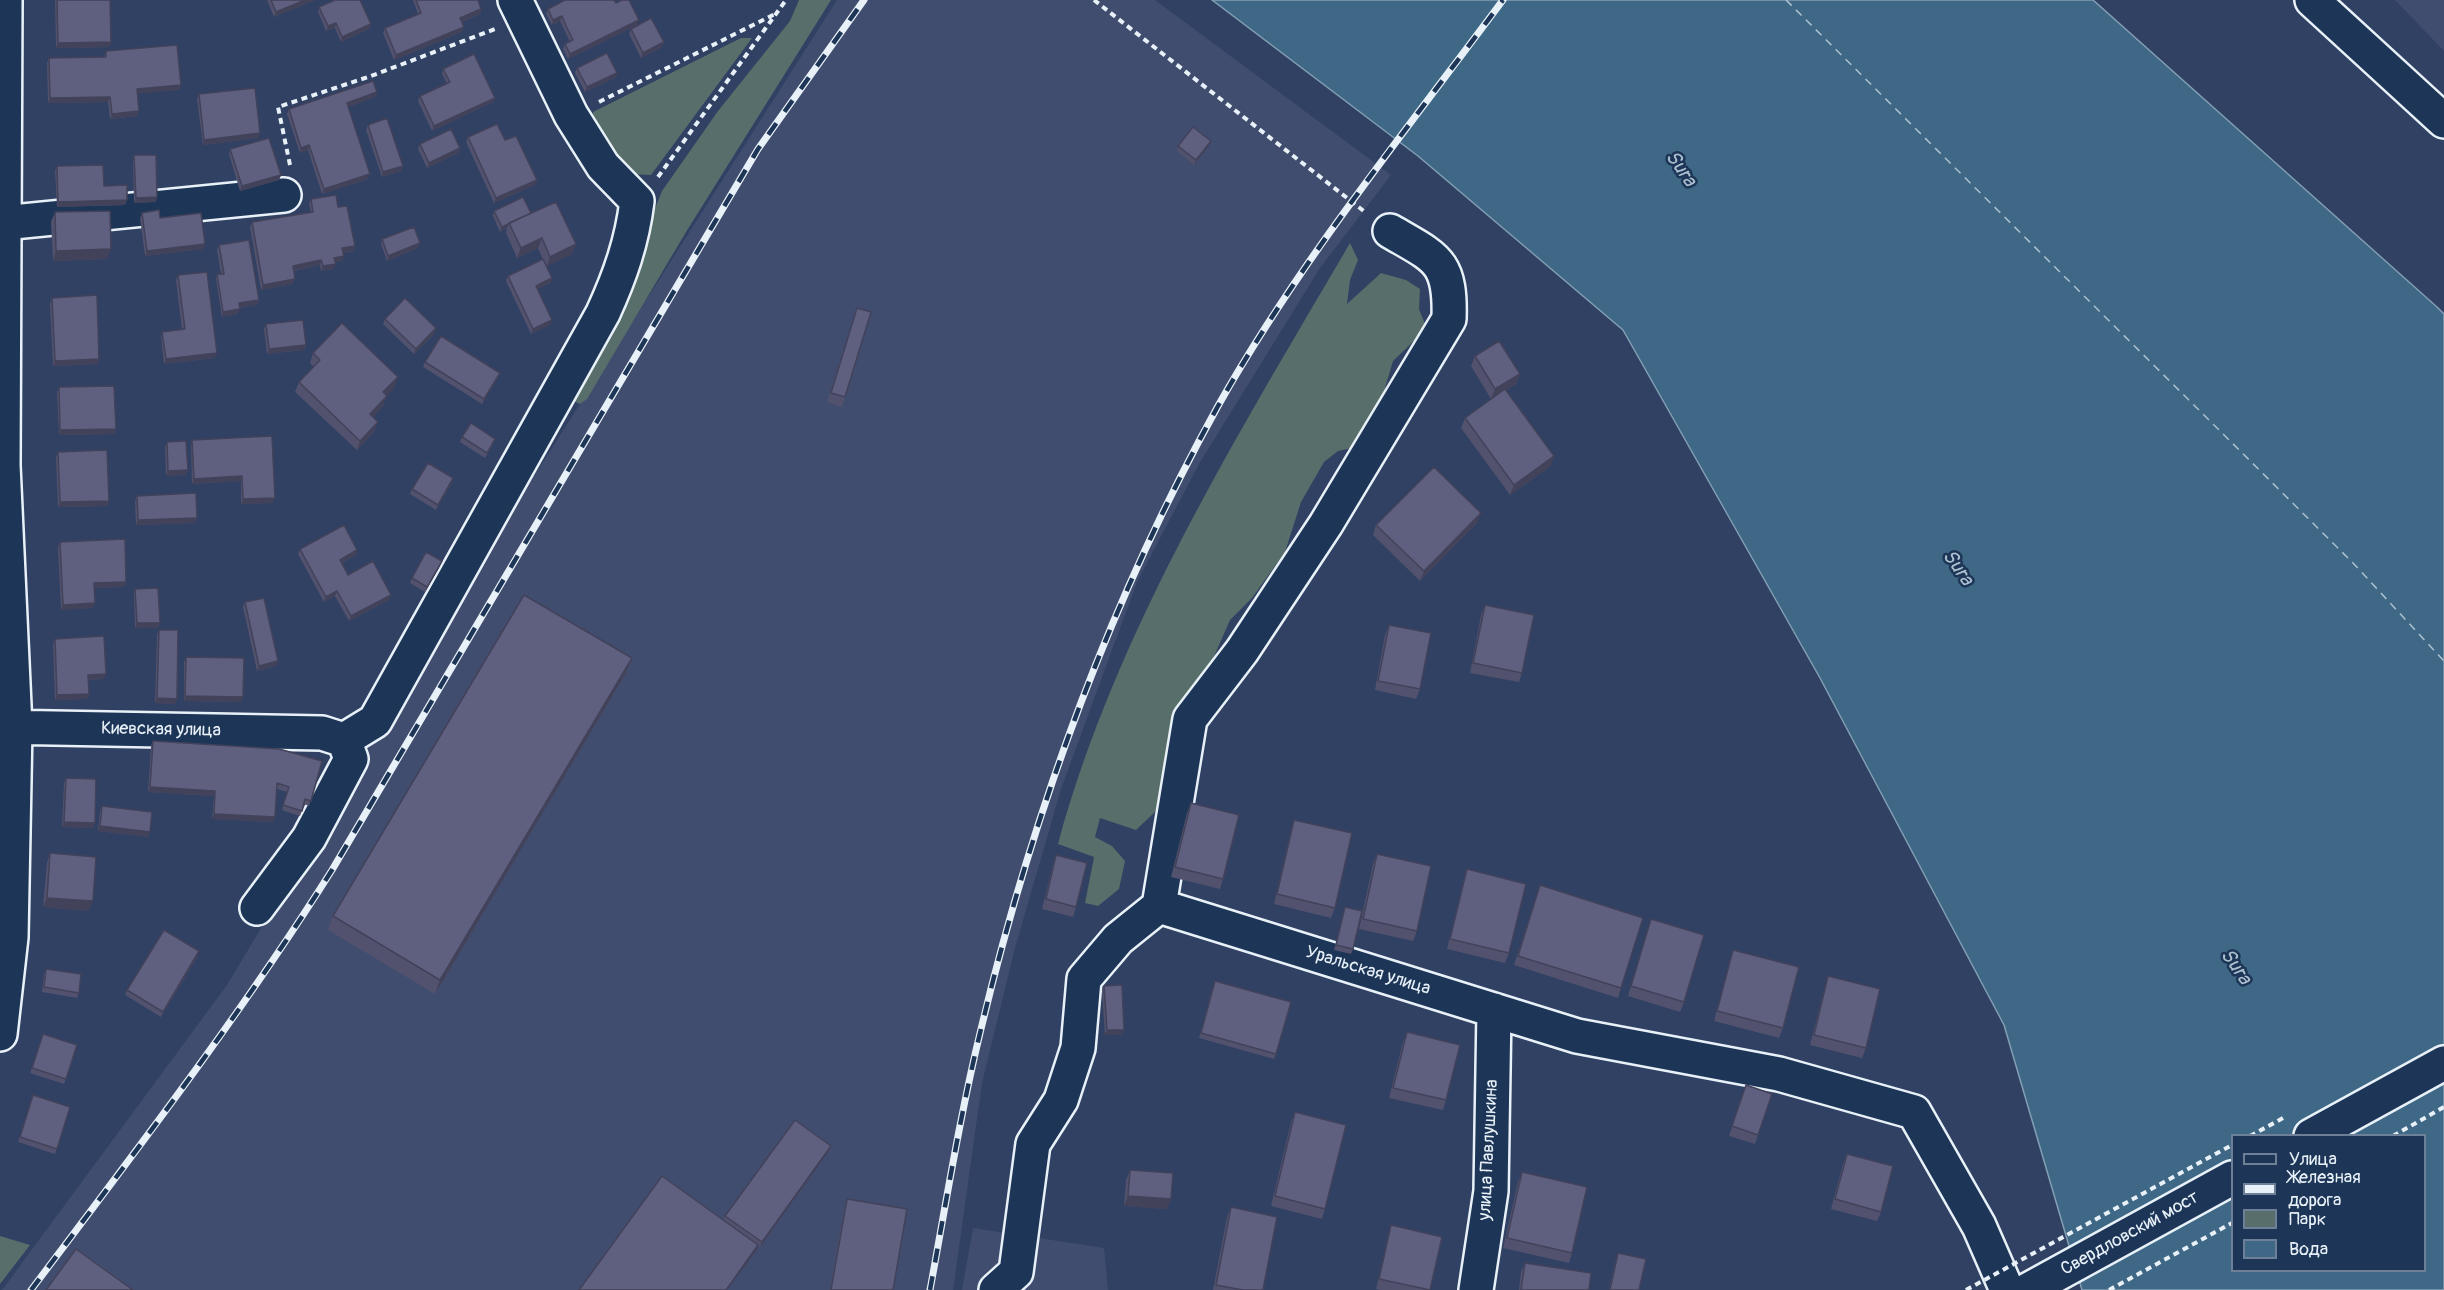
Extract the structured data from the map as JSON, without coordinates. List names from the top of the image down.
{
  "streets": {
    "street": [
      "Киевская улица",
      "Уральская улица",
      "улица Павлушкина",
      "Свердловский мост"
    ]
  },
  "crossings": [
    ["Уральская улица", "улица Павлушкина"]
  ],
  "water": ["Sura"],
  "legend": [
    "Улица",
    "Железная дорога",
    "Парк",
    "Вода"
  ]
}
